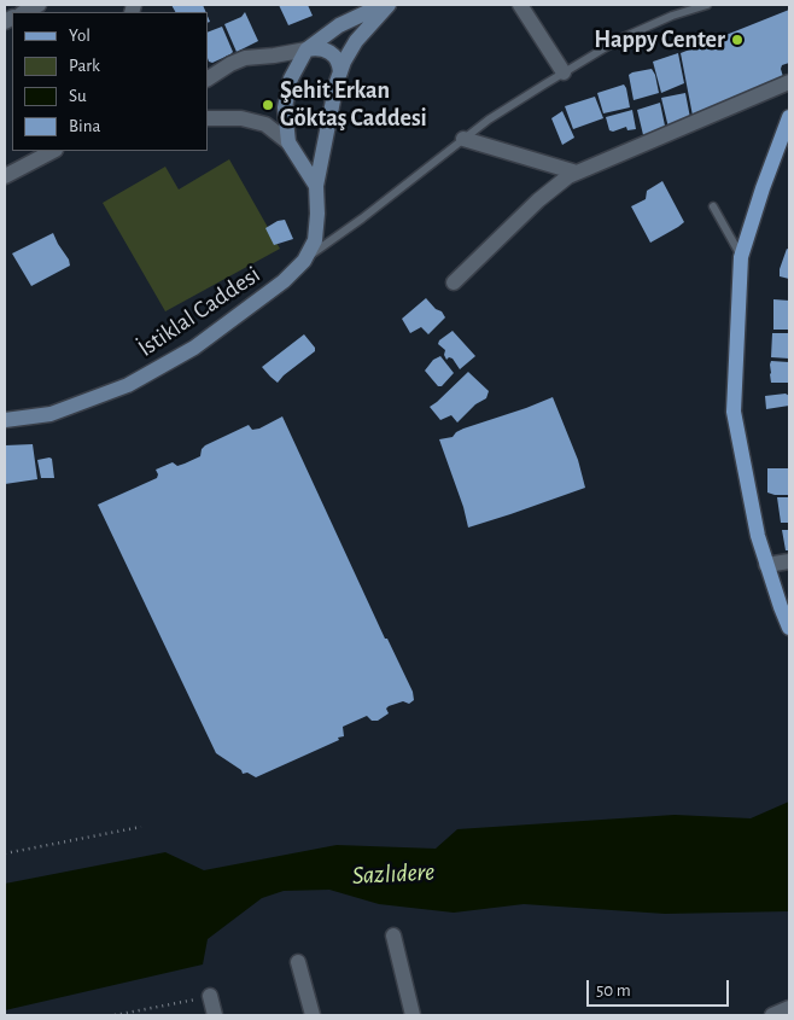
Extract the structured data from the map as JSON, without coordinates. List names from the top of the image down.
{
  "streets": {
    "main road": ["İstiklal Caddesi"]
  },
  "water": ["Sazlıdere"],
  "places": ["Happy Center", "Şehit Erkan Göktaş Caddesi"],
  "legend": [
    "Yol",
    "Park",
    "Su",
    "Bina"
  ],
  "scale_bar": "50 m"
}
